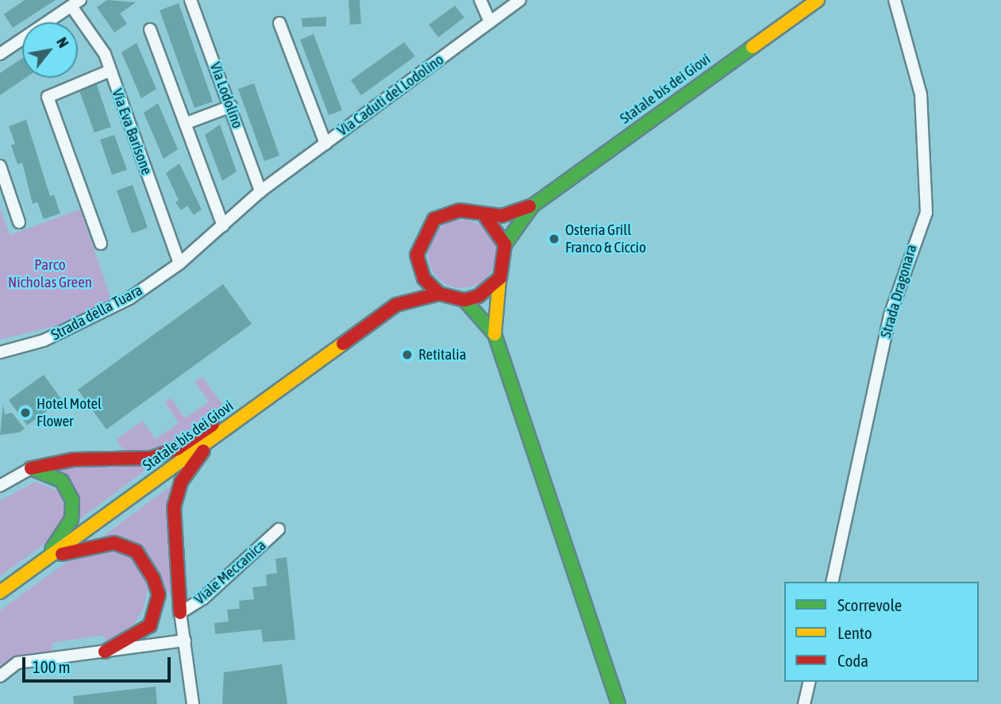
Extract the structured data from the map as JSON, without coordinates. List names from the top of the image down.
{
  "streets": {
    "main road": ["Statale bis dei Giovi"],
    "street": [
      "Via Lodolino",
      "Via Caduti del Lodolino",
      "Via Eva Barisone",
      "Strada Dragonara",
      "Strada della Tuara",
      "Viale Meccanica"
    ]
  },
  "crossings": [
    ["Via Lodolino", "Via Caduti del Lodolino"],
    ["Via Lodolino", "Strada della Tuara"],
    ["Via Caduti del Lodolino", "Strada della Tuara"],
    ["Via Eva Barisone", "Strada della Tuara"]
  ],
  "parks": ["Parco Nicholas Green"],
  "places": ["Osteria Grill Franco & Ciccio", "Retitalia", "Hotel Motel Flower"],
  "legend": ["Scorrevole", "Lento", "Coda"],
  "scale_bar": "100 m",
  "north": "top right"
}
